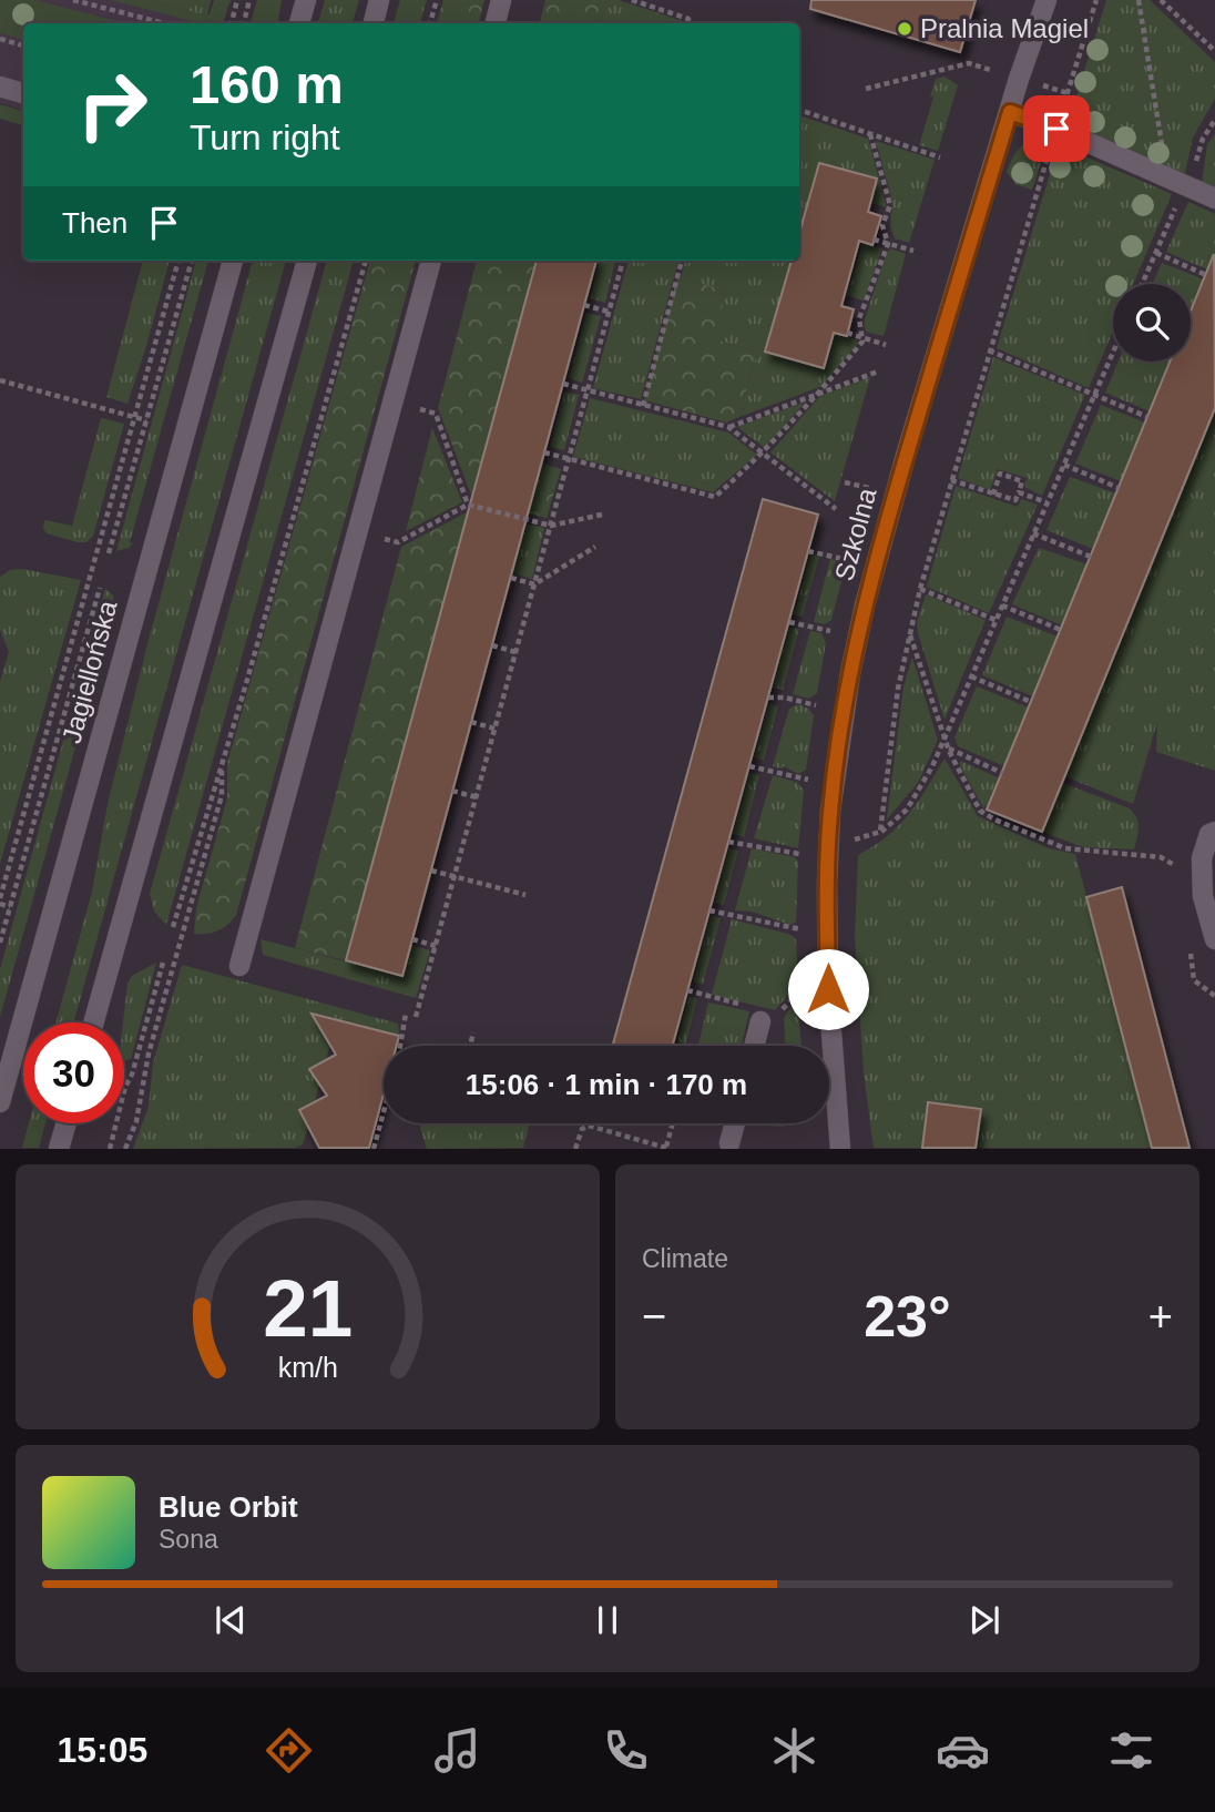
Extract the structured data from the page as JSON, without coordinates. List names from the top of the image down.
{
  "streets": {
    "street": ["Szkolna", "Jagiellońska"]
  },
  "places": ["Pralnia Magiel"],
  "page": {
    "turn": ["160 m", "Turn right"],
    "then": "Then",
    "limit": "30",
    "trip": "15:06 · 1 min · 170 m",
    "tile": "Climate",
    "heat": ["−", "23°", "+"],
    "song": ["Blue Orbit", "Sona"],
    "tabs": "15:05",
    "gauge": ["21", "km/h"]
  }
}
